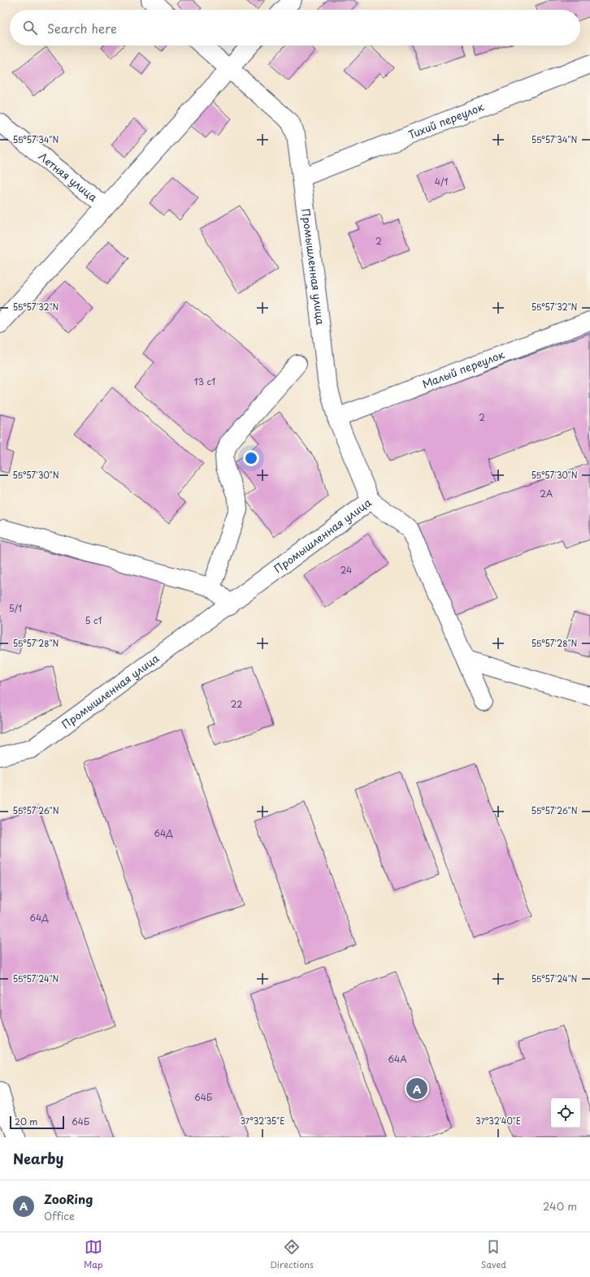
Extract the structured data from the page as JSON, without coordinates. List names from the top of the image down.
{
  "streets": {
    "street": [
      "Тихий переулок",
      "Летняя улица",
      "Промышленная улица",
      "Малый переулок"
    ]
  },
  "crossings": [
    ["Тихий переулок", "Промышленная улица"],
    ["Промышленная улица", "Малый переулок"]
  ],
  "house_numbers": [
    "4/1",
    "2",
    "13 с1",
    "2",
    "2А",
    "24",
    "5/1",
    "5 с1",
    "22",
    "64Д",
    "64Д",
    "64А",
    "64Б",
    "64Б"
  ],
  "scale_bar": "20 m",
  "page": {
    "search": "Search here",
    "pins": "A",
    "scale": "20 m",
    "heading": "Nearby",
    "list": [
      {
        "mark": "A",
        "name": "ZooRing",
        "note": "Office",
        "value": "240 m"
      }
    ],
    "nav": ["Map", "Directions", "Saved"]
  },
  "coordinates": [
    "55°57'34\"N",
    "55°57'32\"N",
    "55°57'30\"N",
    "55°57'28\"N",
    "55°57'26\"N",
    "55°57'24\"N",
    "37°32'35\"E",
    "37°32'40\"E"
  ]
}
